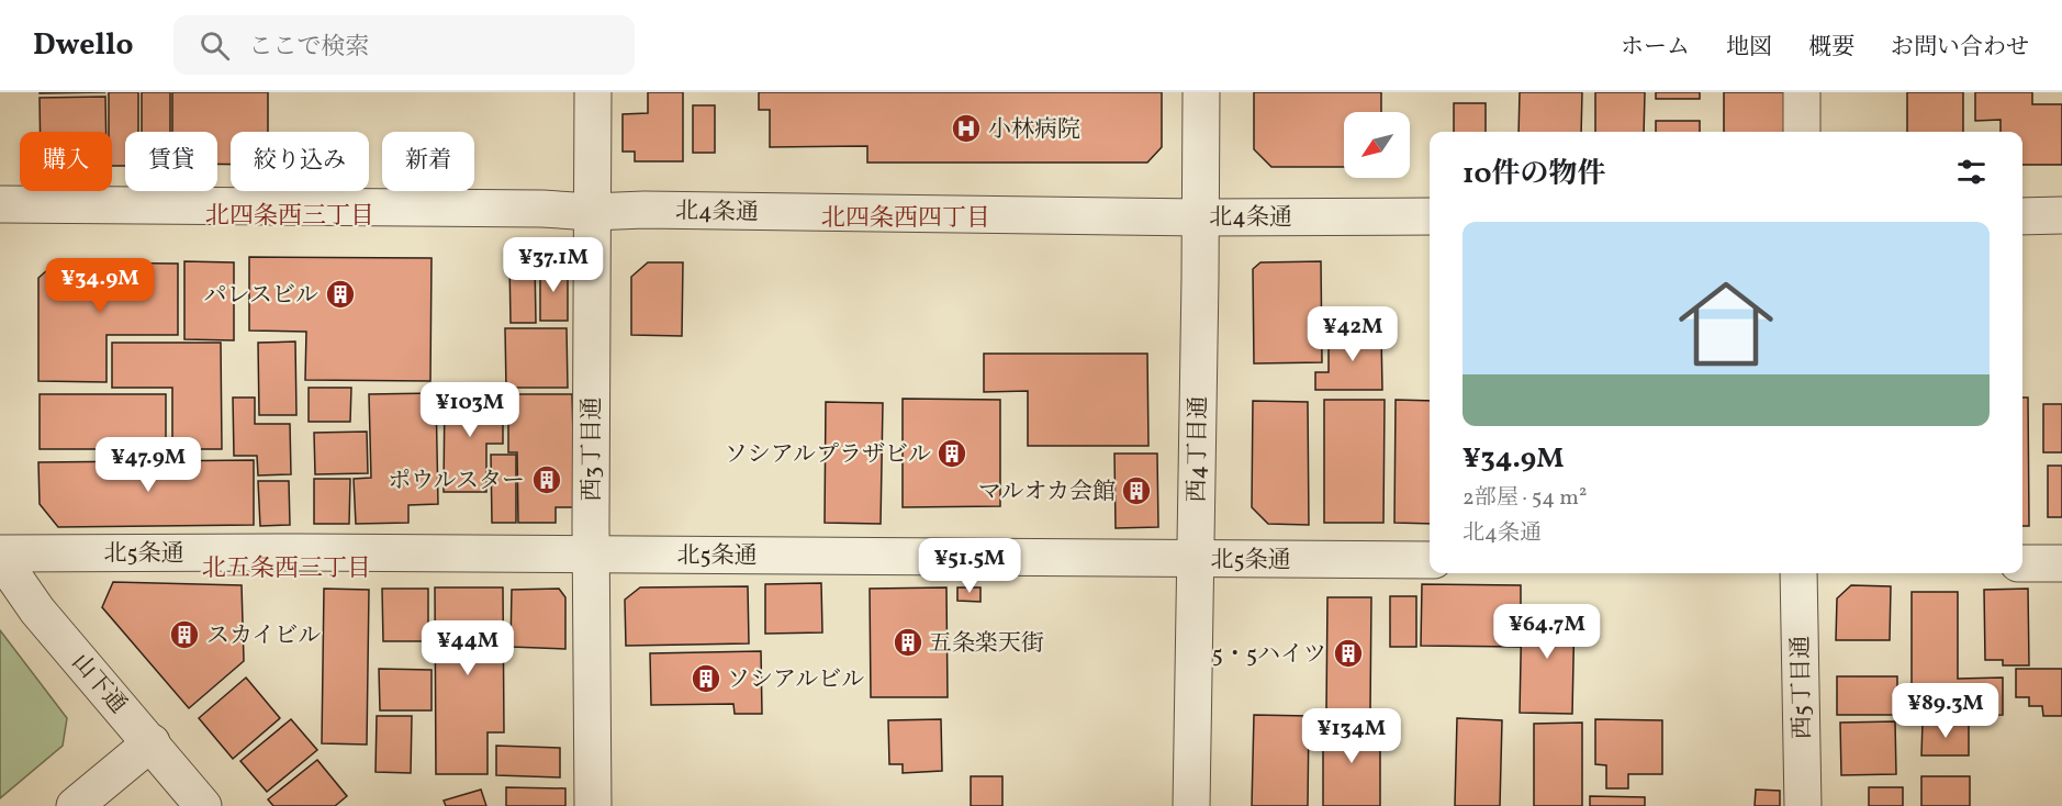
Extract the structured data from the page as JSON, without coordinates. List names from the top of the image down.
{
  "streets": {
    "street": [
      "北4条通",
      "西3丁目通",
      "西4丁目通",
      "北5条通",
      "山下通",
      "西5丁目通"
    ]
  },
  "crossings": [
    ["北4条通", "西3丁目通"],
    ["北4条通", "西4丁目通"],
    ["西3丁目通", "北5条通"],
    ["西4丁目通", "北5条通"],
    ["北5条通", "山下通"]
  ],
  "districts": ["北四条西三丁目", "北四条西四丁目", "北五条西三丁目"],
  "places": {
    "hospital": ["小林病院"],
    "building": [
      "パレスビル",
      "ソシアルプラザビル",
      "ポウルスター",
      "マルオカ会館",
      "スカイビル",
      "五条楽天街",
      "5・5ハイツ",
      "ソシアルビル"
    ]
  },
  "north": "bottom left",
  "page": {
    "header": "Dwello",
    "search": "ここで検索",
    "nav": [
      "ホーム",
      "地図",
      "概要",
      "お問い合わせ"
    ],
    "chip": [
      "購入",
      "賃貸",
      "絞り込み",
      "新着"
    ],
    "heading": "10件の物件",
    "list": [
      {
        "name": "¥34.9M",
        "note": "2部屋 · 54 m² · 北4条通"
      }
    ],
    "price": [
      "¥37.1M",
      "¥34.9M",
      "¥42M",
      "¥103M",
      "¥47.9M",
      "¥51.5M",
      "¥64.7M",
      "¥44M",
      "¥89.3M",
      "¥134M"
    ]
  }
}
